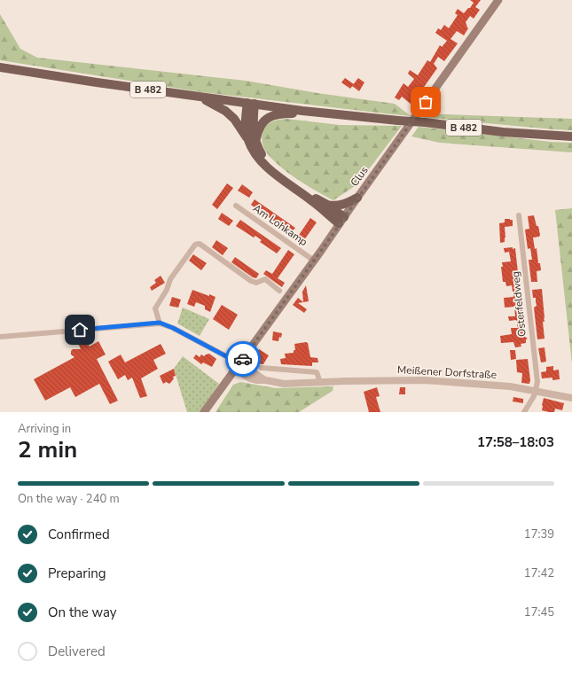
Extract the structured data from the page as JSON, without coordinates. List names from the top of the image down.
{
  "streets": {
    "main road": ["B 482", "Clus"],
    "street": ["Am Lohkamp", "Osterfeldweg", "Meißener Dorfstraße"]
  },
  "crossings": [
    ["Clus", "Am Lohkamp"],
    ["Clus", "Meißener Dorfstraße"],
    ["Osterfeldweg", "Meißener Dorfstraße"]
  ],
  "page": {
    "heading": ["2 min", "Arriving in", "17:58–18:03"],
    "bar": "On the way · 240 m",
    "list": [
      ["Confirmed", "17:39"],
      ["Preparing", "17:42"],
      ["On the way", "17:45"],
      "Delivered"
    ]
  }
}
